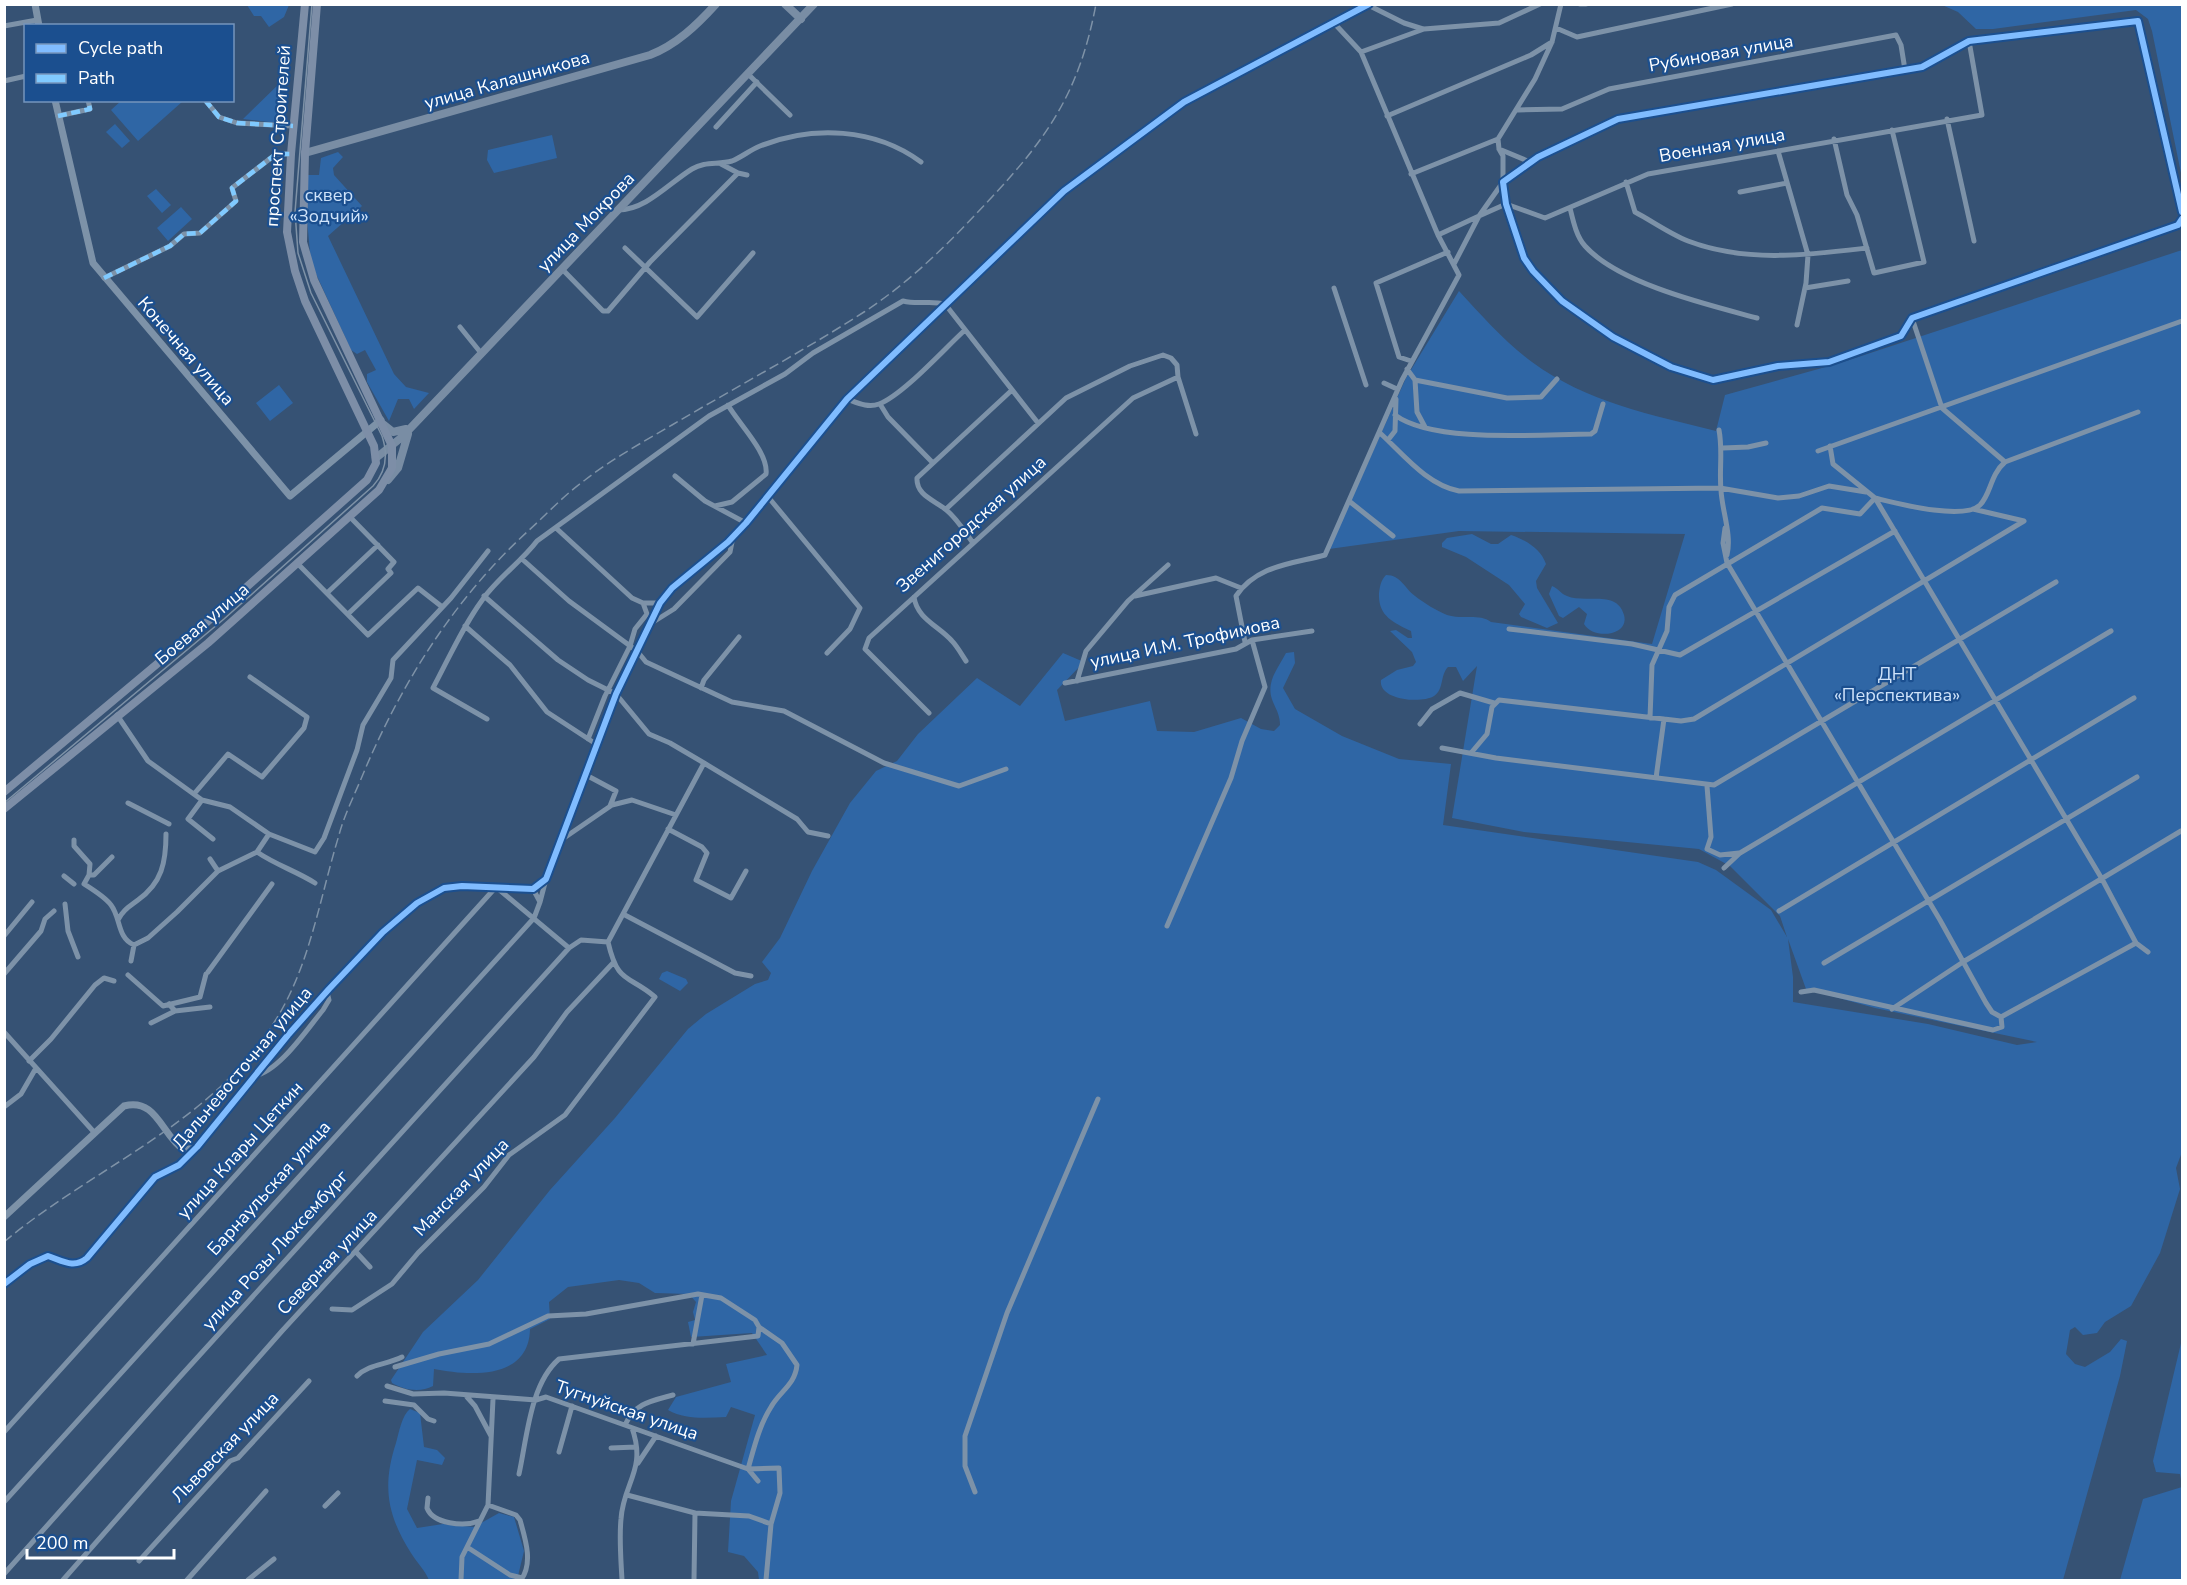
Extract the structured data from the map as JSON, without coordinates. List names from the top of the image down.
{
  "streets": {
    "main road": [
      "улица Калашникова",
      "проспект Строителей",
      "улица Мокрова",
      "Боевая улица"
    ],
    "street": [
      "Рубиновая улица",
      "Военная улица",
      "Конечная улица",
      "Звенигородская улица",
      "улица И.М. Трофимова",
      "Дальневосточная улица",
      "улица Клары Цеткин",
      "Манская улица",
      "Барнаульская улица",
      "улица Розы Люксембург",
      "Северная улица",
      "Тугнуйская улица",
      "Львовская улица"
    ]
  },
  "crossings": [
    ["улица Калашникова", "проспект Строителей"],
    ["проспект Строителей", "улица Мокрова"],
    ["проспект Строителей", "Конечная улица"],
    ["проспект Строителей", "Боевая улица"],
    ["улица Мокрова", "Боевая улица"],
    ["Дальневосточная улица", "улица Клары Цеткин"],
    ["Манская улица", "Северная улица"]
  ],
  "parks": ["сквер «Зодчий»", "ДНТ «Перспектива»"],
  "legend": ["Cycle path", "Path"],
  "scale_bar": "200 m"
}
